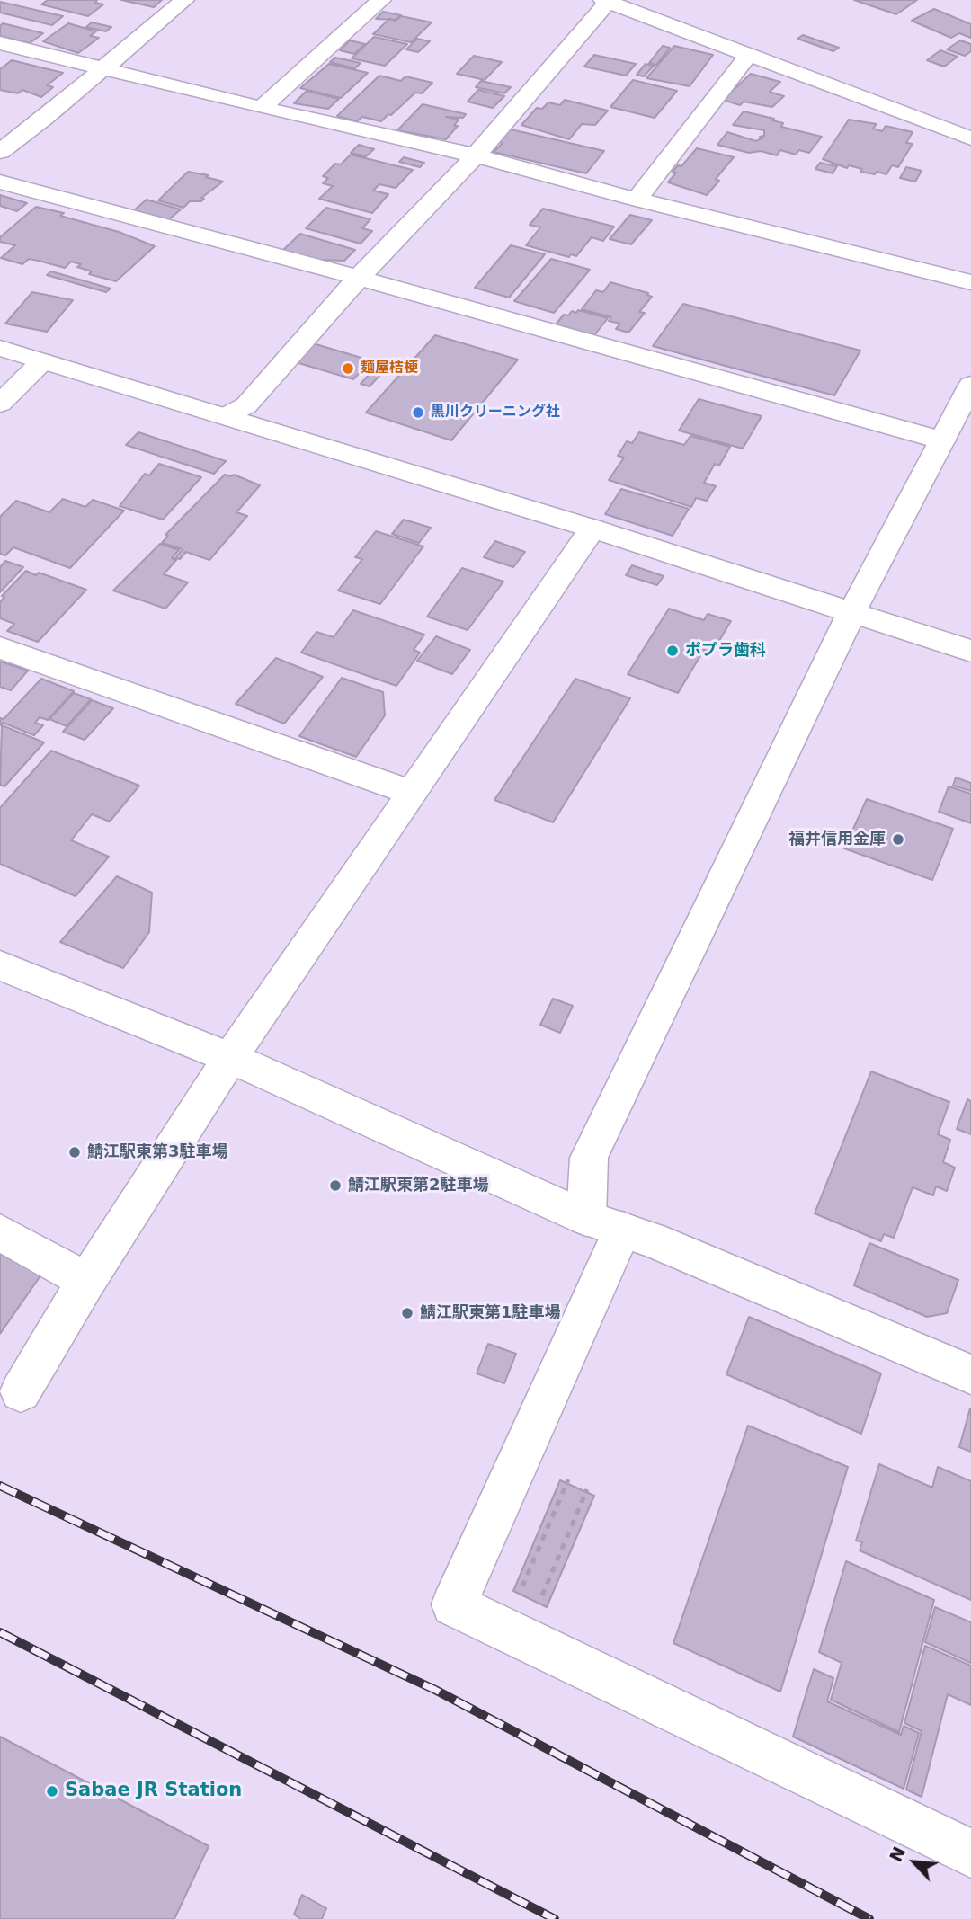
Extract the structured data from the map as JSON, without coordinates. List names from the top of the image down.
{
  "places": [
    "麺屋桔梗",
    "黒川クリーニング社",
    "ポプラ歯科",
    "福井信用金庫",
    "鯖江駅東第3駐車場",
    "鯖江駅東第2駐車場",
    "鯖江駅東第1駐車場",
    "Sabae JR Station"
  ],
  "north": "top left"
}
